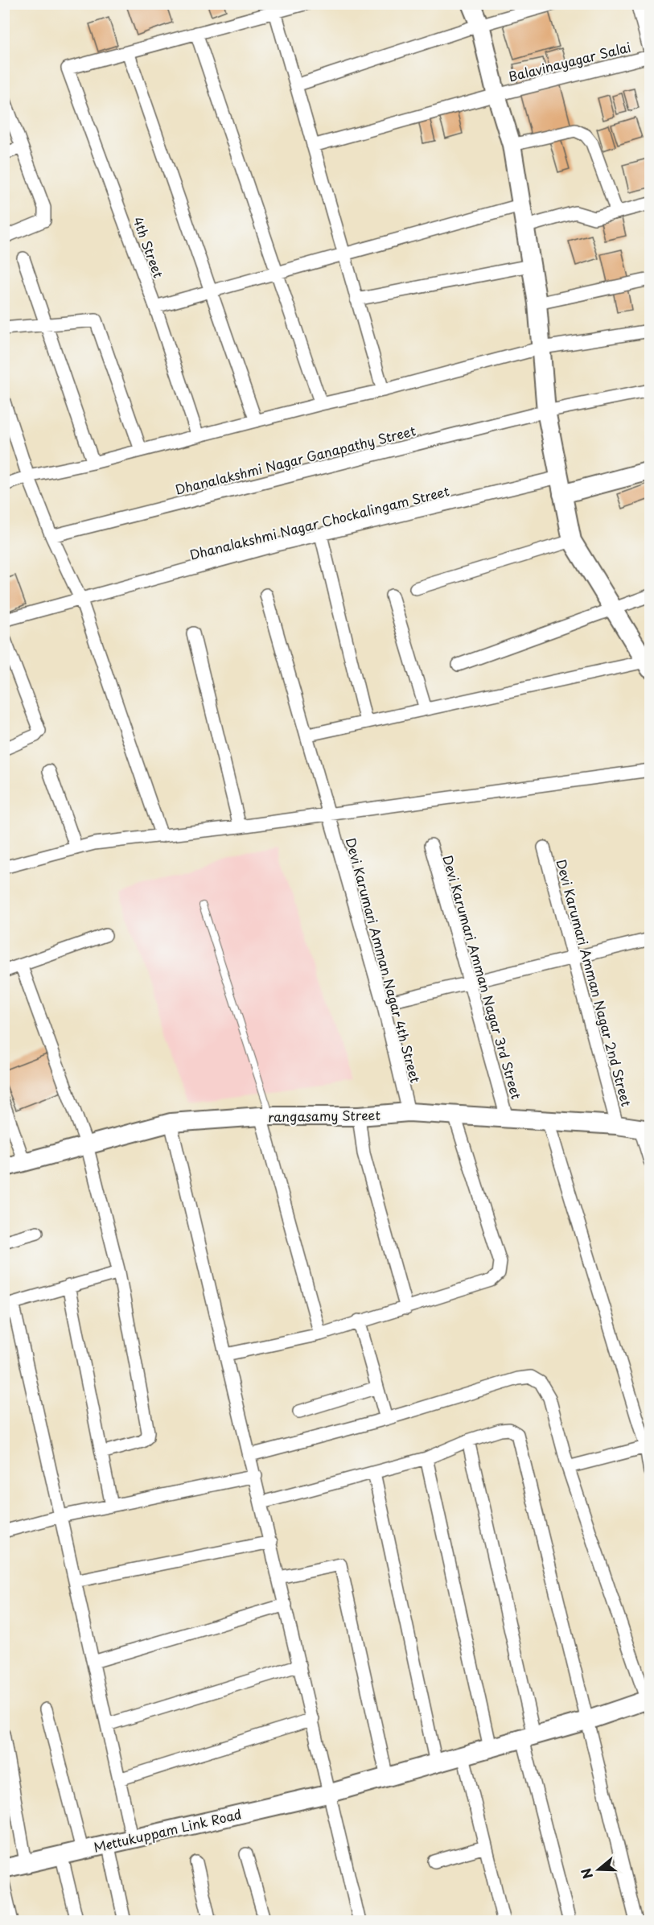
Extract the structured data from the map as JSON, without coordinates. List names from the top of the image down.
{
  "streets": {
    "street": [
      "Balavinayagar Salai",
      "4th Street",
      "Dhanalakshmi Nagar Ganapathy Street",
      "Dhanalakshmi Nagar Chockalingam Street",
      "Devi Karumari Amman Nagar 4th Street",
      "Devi Karumari Amman Nagar 3rd Street",
      "Devi Karumari Amman Nagar 2nd Street",
      "rangasamy Street",
      "Mettukuppam Link Road"
    ]
  },
  "crossings": [
    ["Devi Karumari Amman Nagar 4th Street", "rangasamy Street"],
    ["Devi Karumari Amman Nagar 3rd Street", "rangasamy Street"],
    ["Devi Karumari Amman Nagar 2nd Street", "rangasamy Street"]
  ],
  "north": "left"
}
